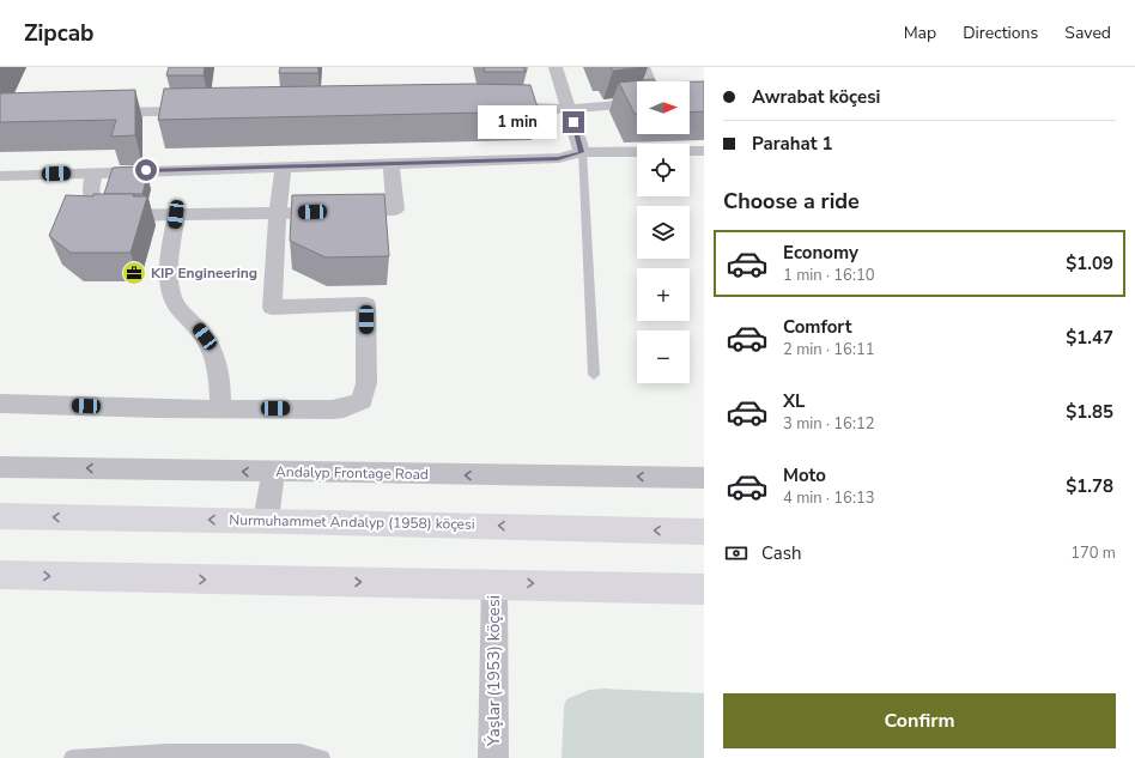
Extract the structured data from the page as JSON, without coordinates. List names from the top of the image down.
{
  "streets": {
    "main road": ["Nurmuhammet Andalyp (1958) köçesi"],
    "street": ["Andalyp Frontage Road", "Ýaşlar (1953) köçesi"]
  },
  "places": {
    "office": ["KIP Engineering"]
  },
  "north": "right",
  "page": {
    "header": "Zipcab",
    "nav": ["Map", "Directions", "Saved"],
    "banner": ["Awrabat köçesi", "Parahat 1"],
    "map_buttons": ["+", "−"],
    "bubble": "1 min",
    "heading": "Choose a ride",
    "list": [
      {
        "name": "Economy",
        "note": "1 min · 16:10",
        "value": "$1.09"
      },
      {
        "name": "Comfort",
        "note": "2 min · 16:11",
        "value": "$1.47"
      },
      {
        "name": "XL",
        "note": "3 min · 16:12",
        "value": "$1.85"
      },
      {
        "name": "Moto",
        "note": "4 min · 16:13",
        "value": "$1.78"
      }
    ],
    "pay": ["Cash", "170 m"],
    "buttons": "Confirm"
  }
}
